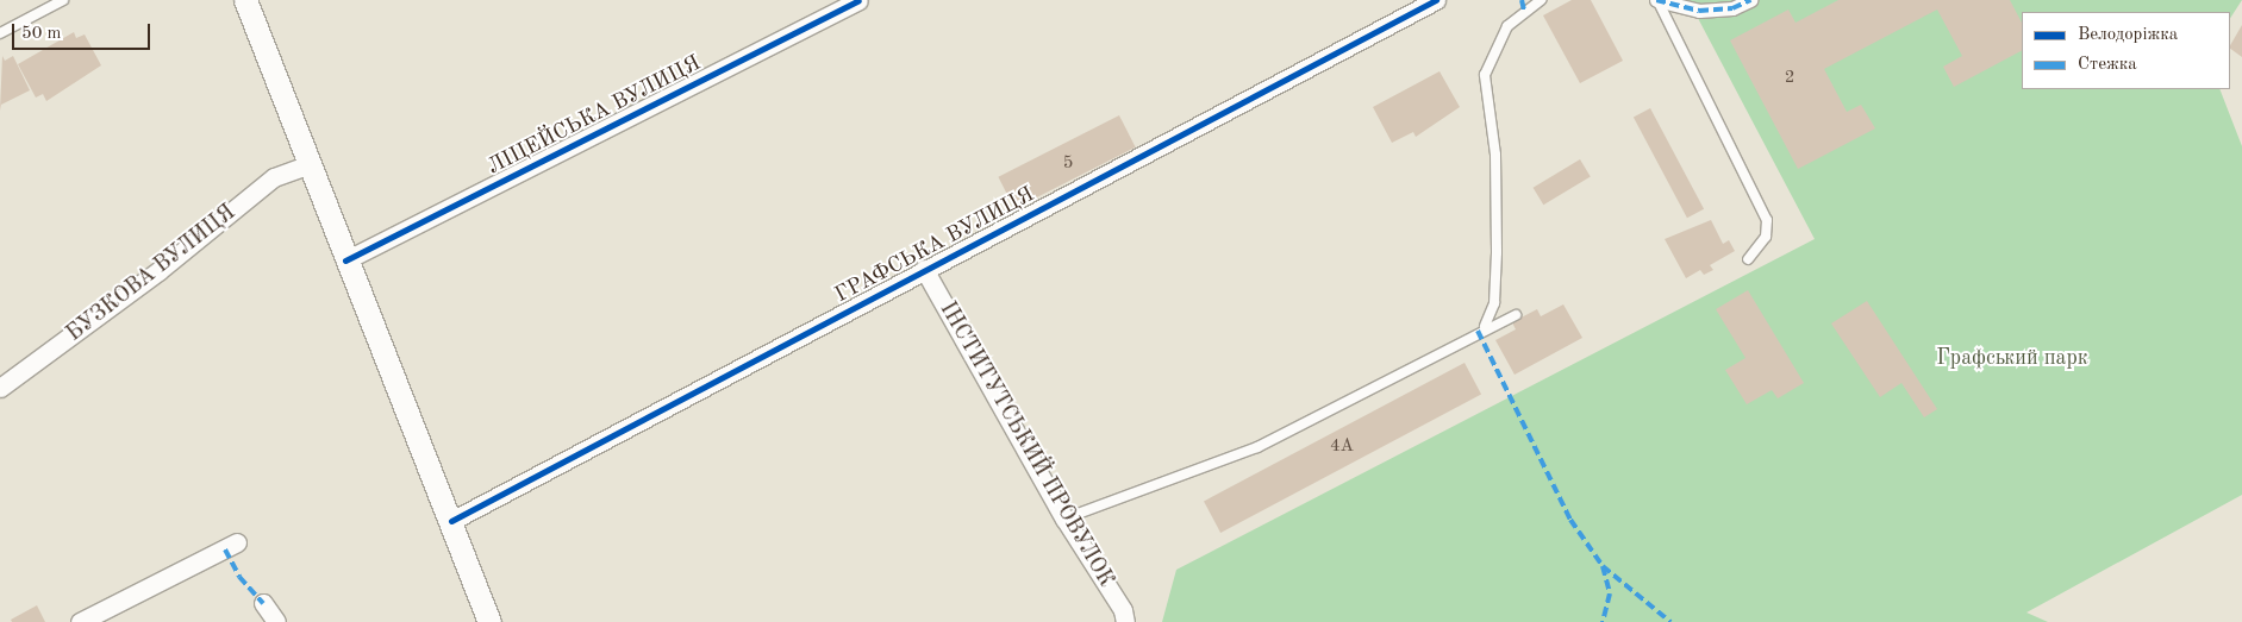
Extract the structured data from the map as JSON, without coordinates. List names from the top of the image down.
{
  "streets": {
    "street": [
      "ЛІЦЕЙСЬКА ВУЛИЦЯ",
      "ГРАФСЬКА ВУЛИЦЯ",
      "БУЗКОВА ВУЛИЦЯ",
      "ІНСТИТУТСЬКИЙ ПРОВУЛОК"
    ]
  },
  "crossings": [
    ["ГРАФСЬКА ВУЛИЦЯ", "ІНСТИТУТСЬКИЙ ПРОВУЛОК"]
  ],
  "parks": ["Графський парк"],
  "house_numbers": ["2", "5", "4А"],
  "legend": ["Велодоріжка", "Стежка"],
  "scale_bar": "50 m"
}
